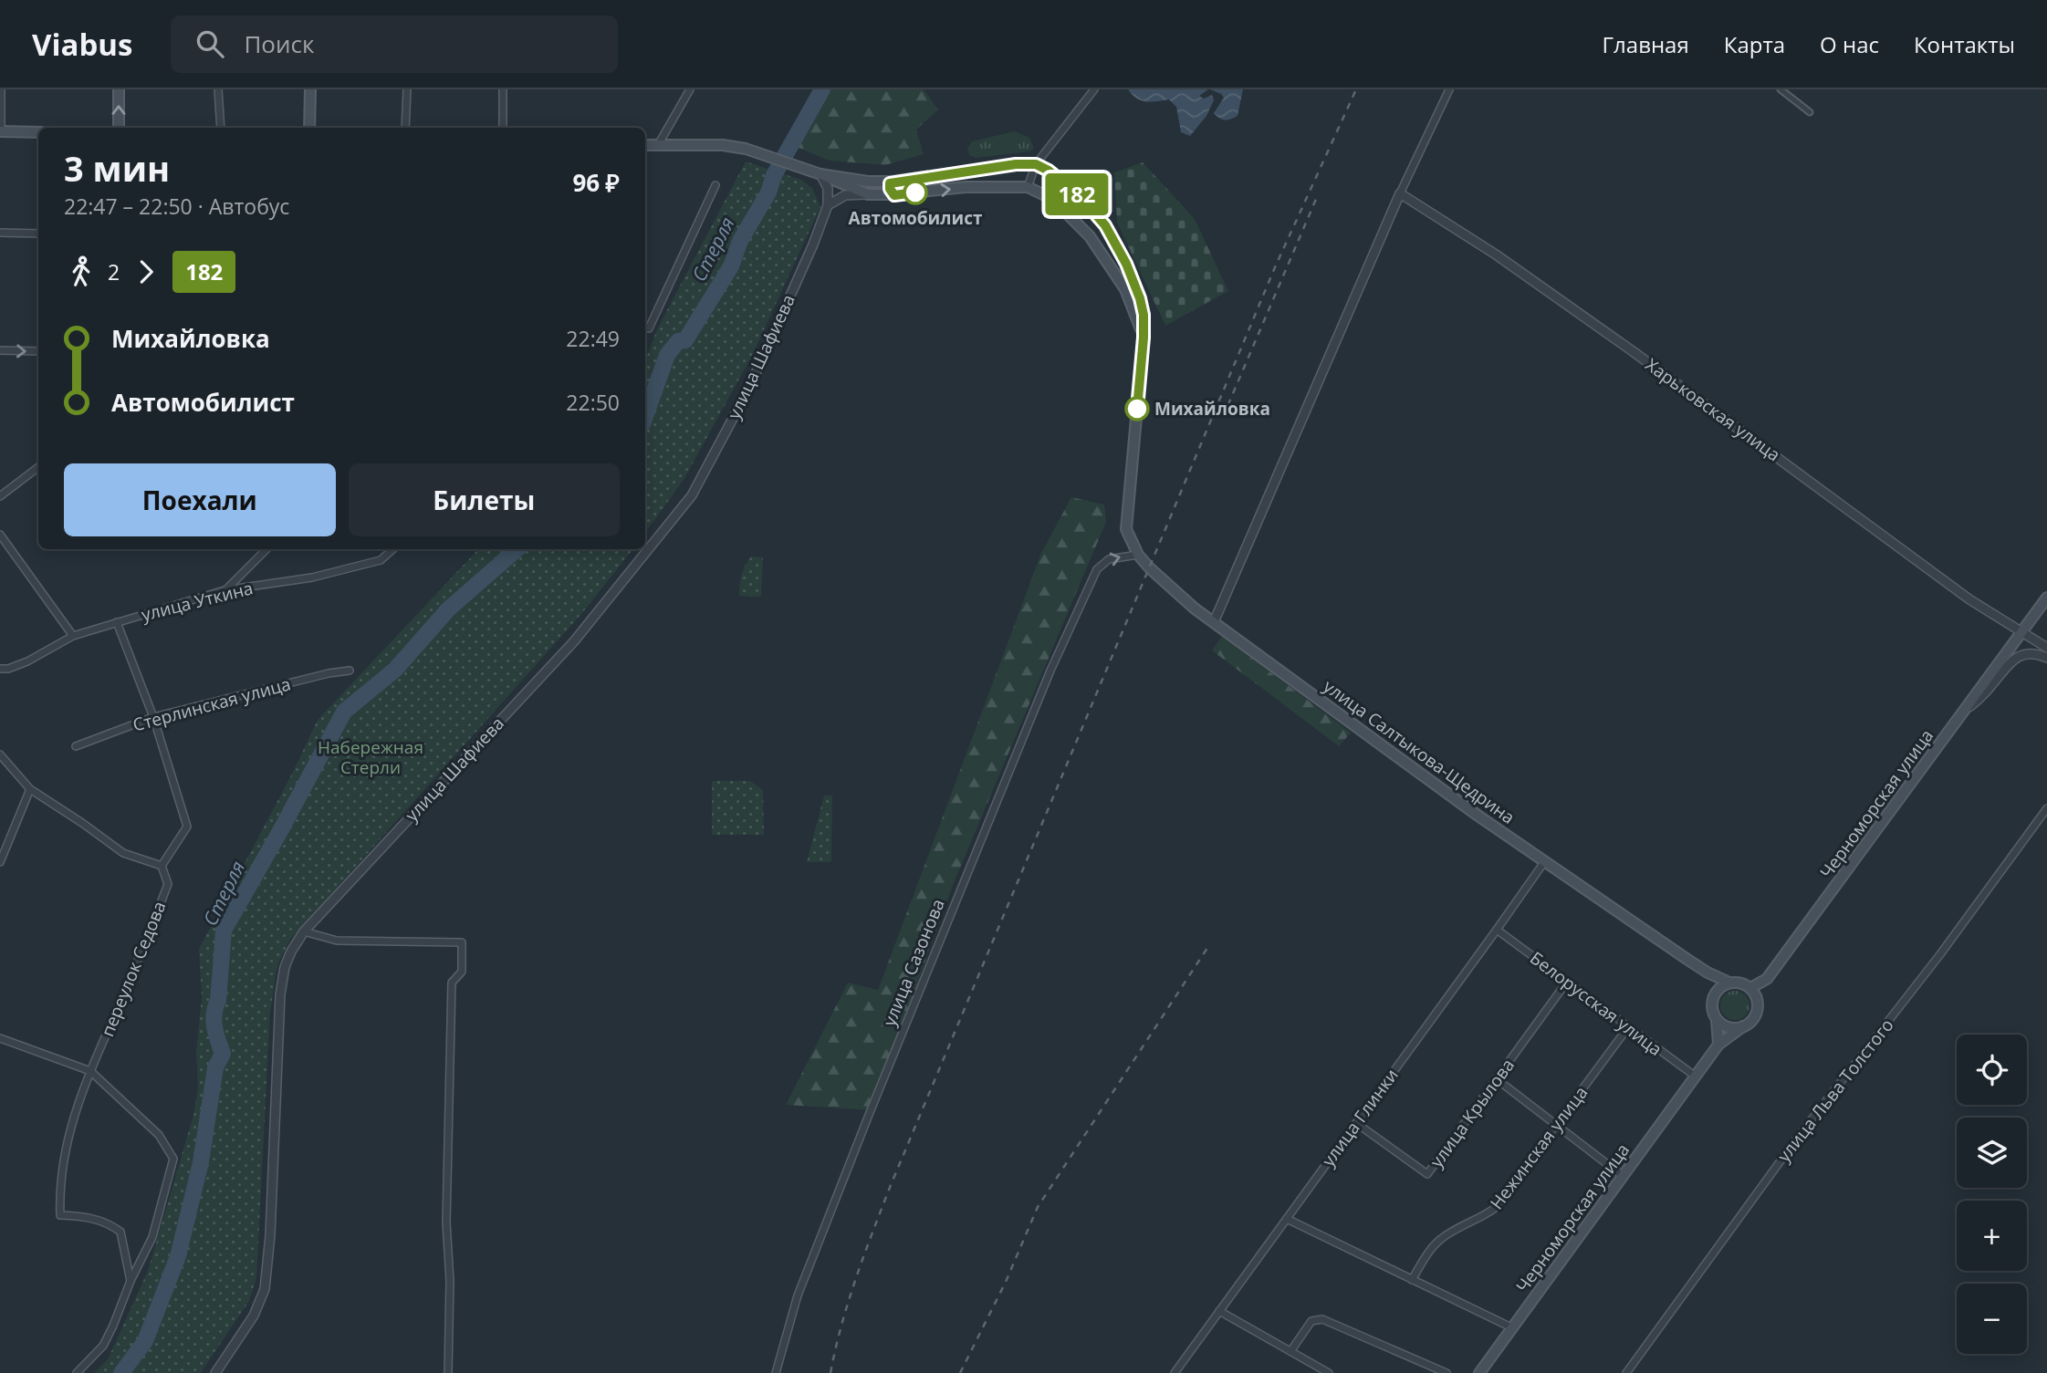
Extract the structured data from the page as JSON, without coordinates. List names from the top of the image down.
{
  "streets": {
    "main road": ["улица Салтыкова-Щедрина", "Черноморская улица"],
    "street": [
      "улица Шафиева",
      "Харьковская улица",
      "улица Уткина",
      "Стерлинская улица",
      "улица Сазонова",
      "переулок Седова",
      "Белорусская улица",
      "улица Льва Толстого",
      "улица Крылова",
      "улица Глинки",
      "Нежинская улица"
    ]
  },
  "crossings": [
    ["Харьковская улица", "Черноморская улица"],
    ["улица Салтыкова-Щедрина", "Черноморская улица"],
    ["улица Салтыкова-Щедрина", "улица Сазонова"],
    ["улица Салтыкова-Щедрина", "улица Глинки"],
    ["Черноморская улица", "Белорусская улица"],
    ["Белорусская улица", "улица Крылова"],
    ["Белорусская улица", "улица Глинки"],
    ["Белорусская улица", "Нежинская улица"],
    ["улица Крылова", "улица Глинки"]
  ],
  "one_way": ["улица Сазонова"],
  "water": ["Стерля"],
  "parks": ["Набережная Стерли"],
  "places": ["Автомобилист", "Михайловка"],
  "lines": ["bus line 182"],
  "page": {
    "header": "Viabus",
    "search": "Поиск",
    "nav": [
      "Главная",
      "Карта",
      "О нас",
      "Контакты"
    ],
    "on_map": "182",
    "heading": ["3 мин", "22:47 – 22:50 · Автобус", "96 ₽"],
    "legs": ["2", "182"],
    "list": [
      {
        "name": "Михайловка",
        "value": "22:49"
      },
      {
        "name": "Автомобилист",
        "value": "22:50"
      }
    ],
    "buttons": ["Поехали", "Билеты"],
    "map_buttons": ["+", "−"]
  }
}
